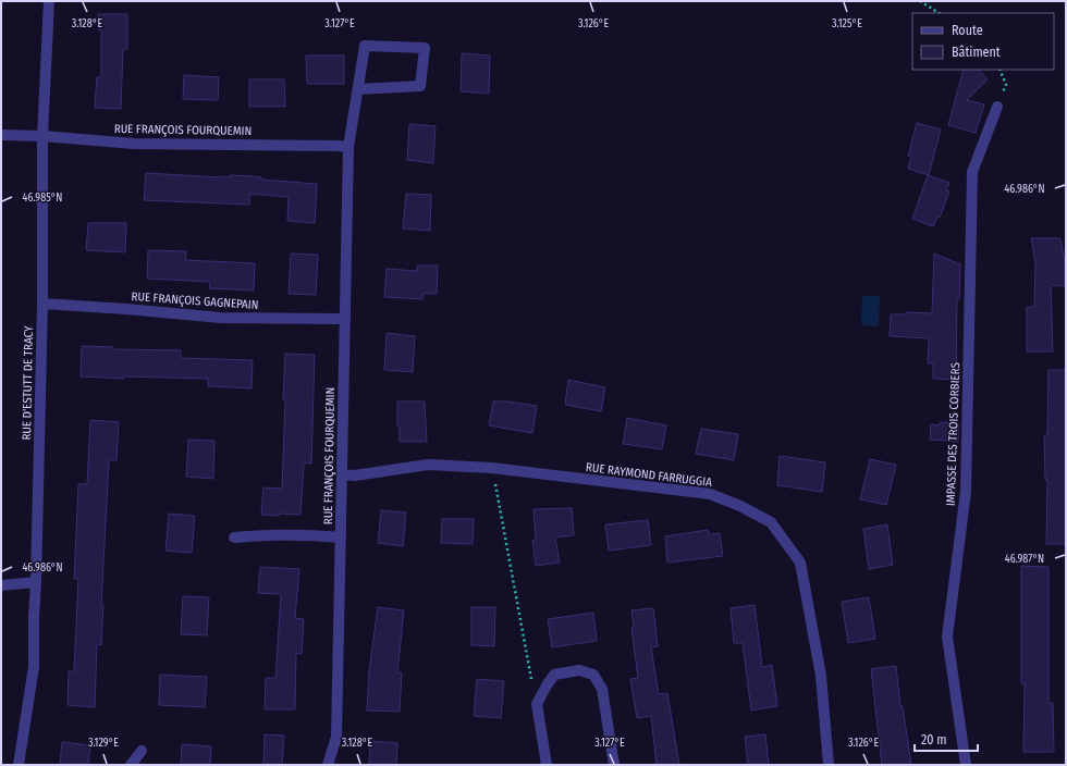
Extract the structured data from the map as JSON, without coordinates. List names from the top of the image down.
{
  "streets": {
    "street": [
      "RUE FRANÇOIS FOURQUEMIN",
      "RUE FRANÇOIS GAGNEPAIN",
      "RUE D'ESTUTT DE TRACY",
      "IMPASSE DES TROIS CORBIERS",
      "RUE RAYMOND FARRUGGIA"
    ]
  },
  "crossings": [
    ["RUE FRANÇOIS FOURQUEMIN", "RUE FRANÇOIS GAGNEPAIN"],
    ["RUE FRANÇOIS FOURQUEMIN", "RUE D'ESTUTT DE TRACY"],
    ["RUE FRANÇOIS FOURQUEMIN", "RUE RAYMOND FARRUGGIA"],
    ["RUE FRANÇOIS GAGNEPAIN", "RUE D'ESTUTT DE TRACY"]
  ],
  "legend": ["Route", "Bâtiment"],
  "scale_bar": "20 m",
  "coordinates": [
    "3.128°E",
    "3.127°E",
    "3.126°E",
    "3.125°E",
    "46.986°N",
    "46.985°N",
    "46.987°N",
    "3.129°E"
  ]
}
